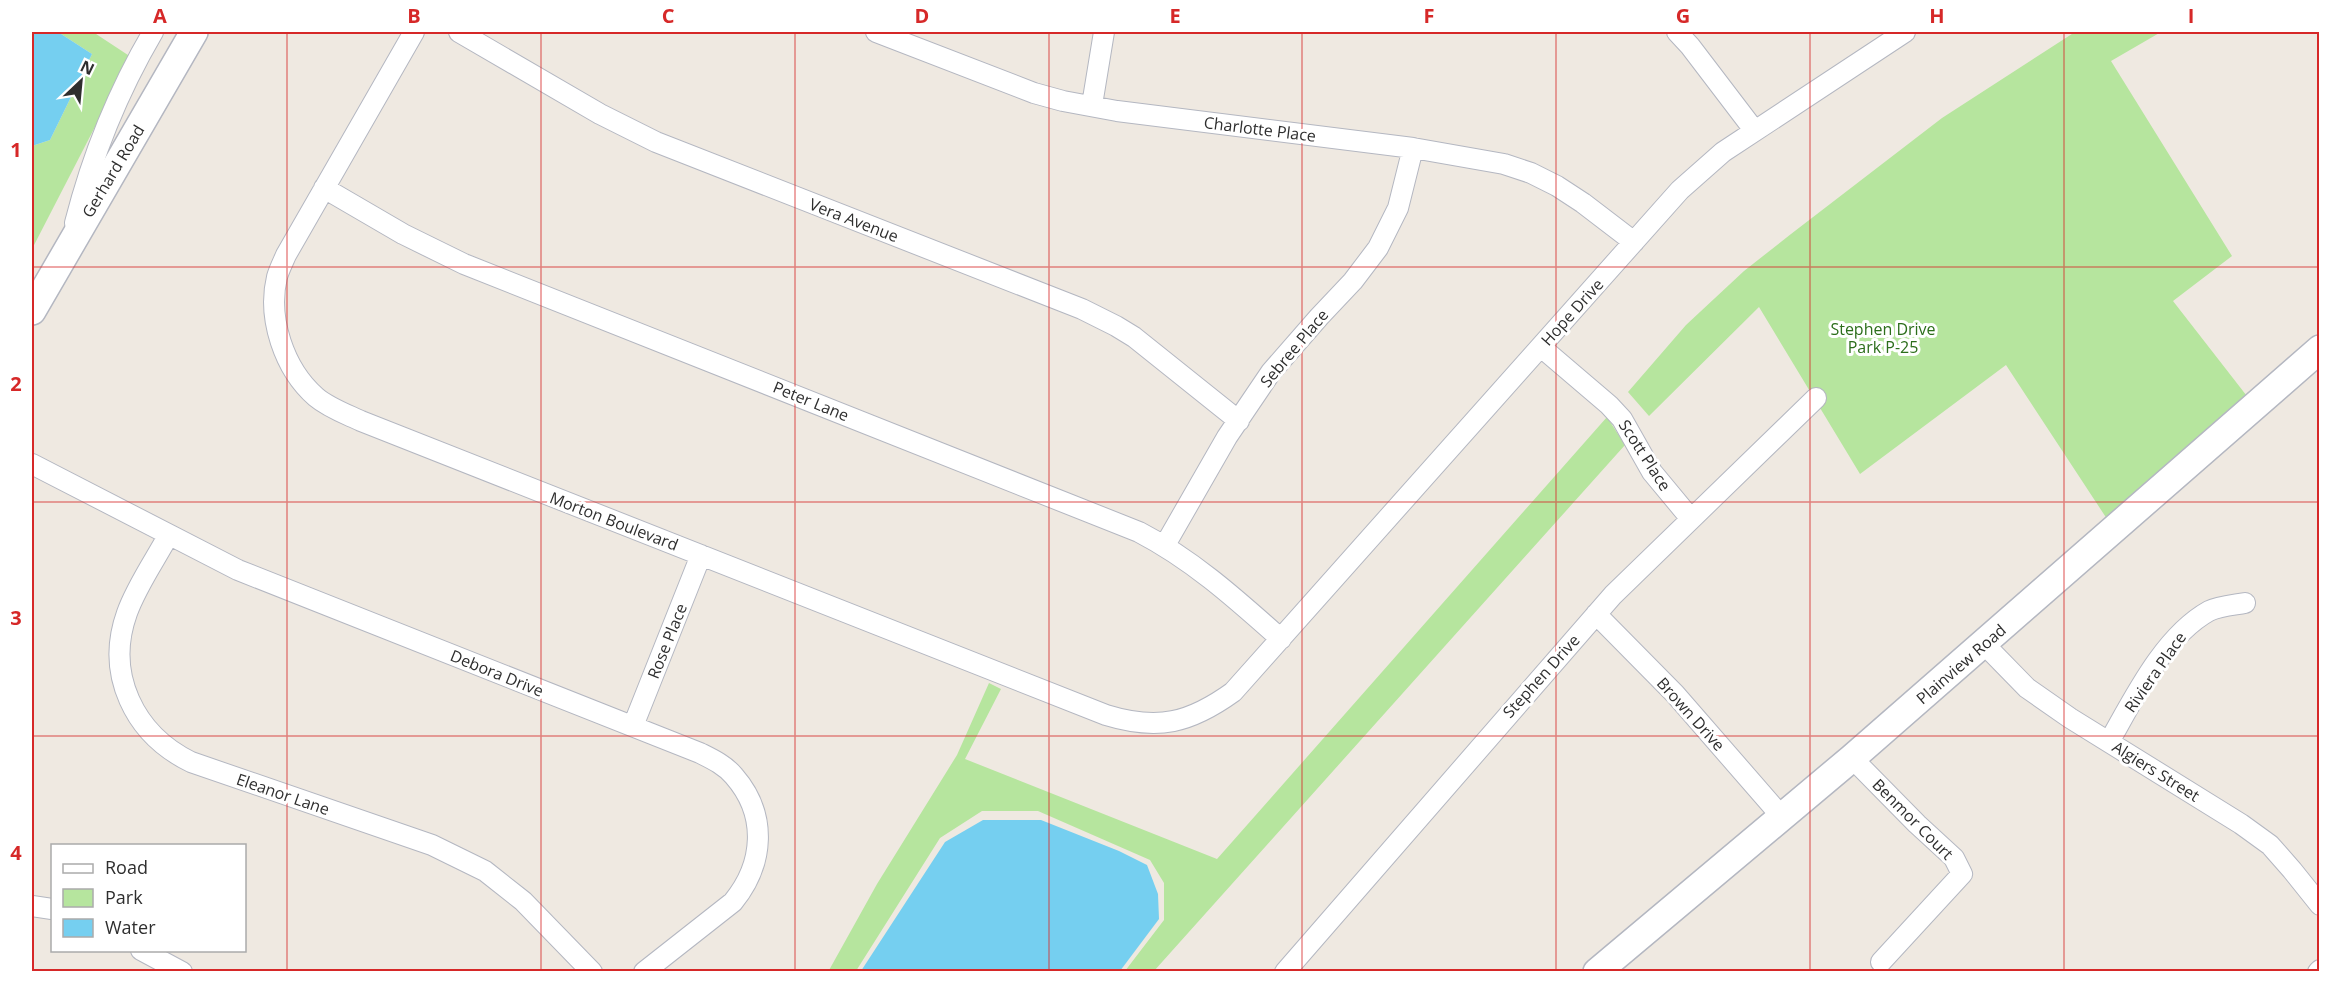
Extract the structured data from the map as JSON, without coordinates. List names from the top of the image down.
{
  "streets": {
    "main road": ["Gerhard Road", "Plainview Road"],
    "street": [
      "Charlotte Place",
      "Vera Avenue",
      "Hope Drive",
      "Sebree Place",
      "Peter Lane",
      "Scott Place",
      "Morton Boulevard",
      "Rose Place",
      "Riviera Place",
      "Debora Drive",
      "Stephen Drive",
      "Brown Drive",
      "Algiers Street",
      "Eleanor Lane",
      "Benmor Court"
    ]
  },
  "crossings": [
    ["Charlotte Place", "Hope Drive"],
    ["Charlotte Place", "Sebree Place"],
    ["Vera Avenue", "Sebree Place"],
    ["Hope Drive", "Peter Lane"],
    ["Hope Drive", "Scott Place"],
    ["Hope Drive", "Morton Boulevard"],
    ["Sebree Place", "Peter Lane"],
    ["Peter Lane", "Morton Boulevard"],
    ["Scott Place", "Stephen Drive"],
    ["Morton Boulevard", "Rose Place"],
    ["Rose Place", "Debora Drive"],
    ["Plainview Road", "Brown Drive"],
    ["Plainview Road", "Algiers Street"],
    ["Plainview Road", "Benmor Court"],
    ["Riviera Place", "Algiers Street"],
    ["Debora Drive", "Eleanor Lane"],
    ["Stephen Drive", "Brown Drive"]
  ],
  "parks": ["Stephen Drive Park P-25"],
  "legend": ["Road", "Park", "Water"],
  "north": "top right",
  "grid": {
    "columns": [
      "A",
      "B",
      "C",
      "D",
      "E",
      "F",
      "G",
      "H",
      "I"
    ],
    "rows": [
      "1",
      "2",
      "3",
      "4"
    ]
  }
}
